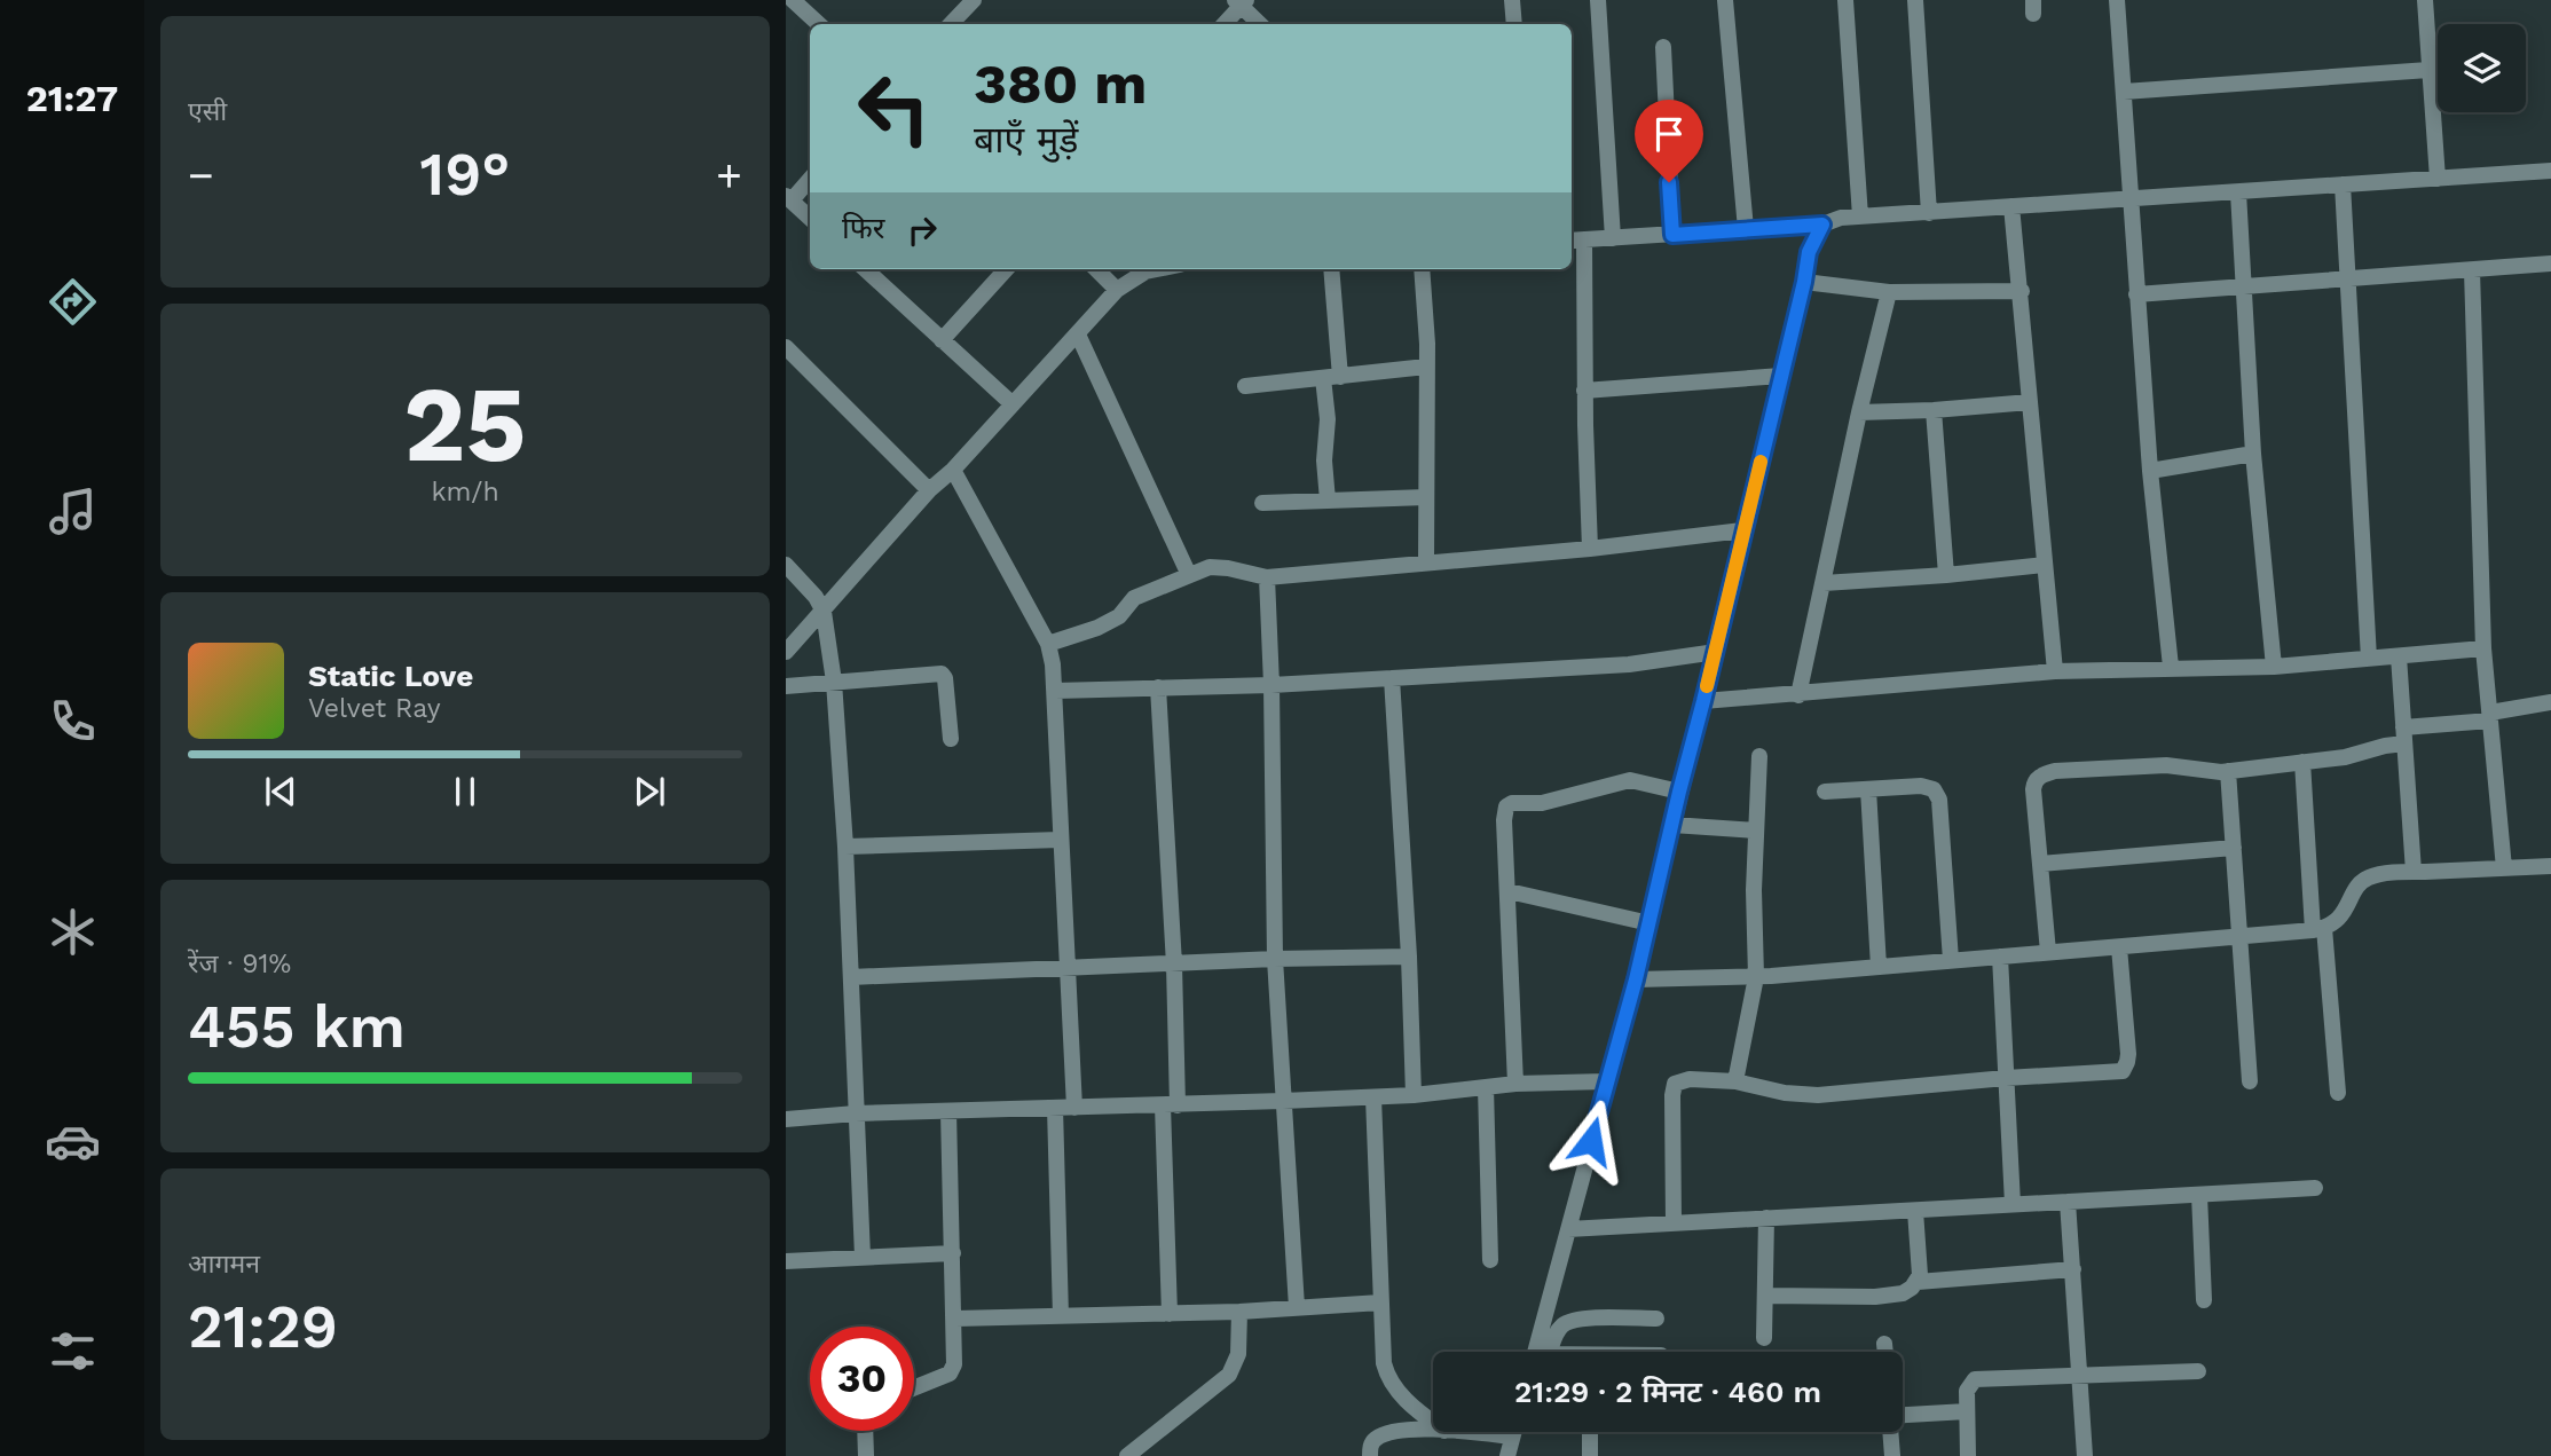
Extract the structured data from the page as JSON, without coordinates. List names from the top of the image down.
{
  "page": {
    "tabs": "21:27",
    "tile": [
      "एसी",
      ["25", "km/h"],
      ["रेंज · 91%", "455 km"],
      ["आगमन", "21:29"]
    ],
    "turn": ["380 m", "बाएँ मुड़ें"],
    "heat": ["−", "19°", "+"],
    "then": "फिर",
    "song": ["Static Love", "Velvet Ray"],
    "limit": "30",
    "trip": "21:29 · 2 मिनट · 460 m"
  }
}
